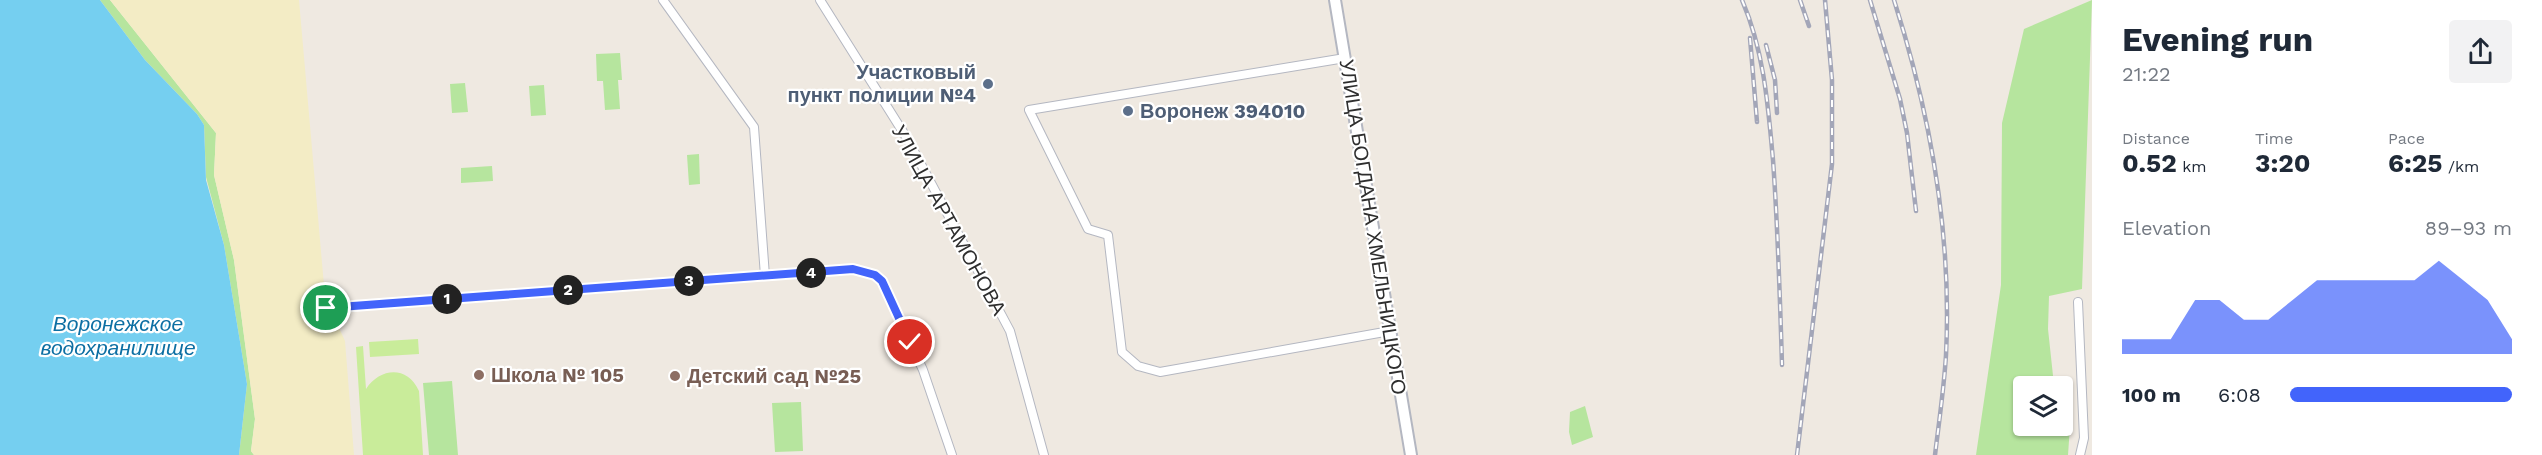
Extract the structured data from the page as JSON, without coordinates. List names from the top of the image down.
{
  "streets": {
    "main road": ["УЛИЦА БОГДАНА ХМЕЛЬНИЦКОГО"],
    "street": ["УЛИЦА АРТАМОНОВА"]
  },
  "water": ["Воронежское водохранилище"],
  "places": [
    "Участковый пункт полиции №4",
    "Воронеж 394010",
    "Школа № 105",
    "Детский сад №25"
  ],
  "page": {
    "heading": ["Evening run", "21:22"],
    "stats": [
      ["Distance", "0.52 km"],
      ["Time", "3:20"],
      ["Pace", "6:25 /km"]
    ],
    "chart": ["Elevation", "89–93 m"],
    "pins": [
      "4",
      "3",
      "2",
      "1"
    ],
    "list": [
      {
        "name": "100 m",
        "note": "6:08"
      }
    ]
  }
}
